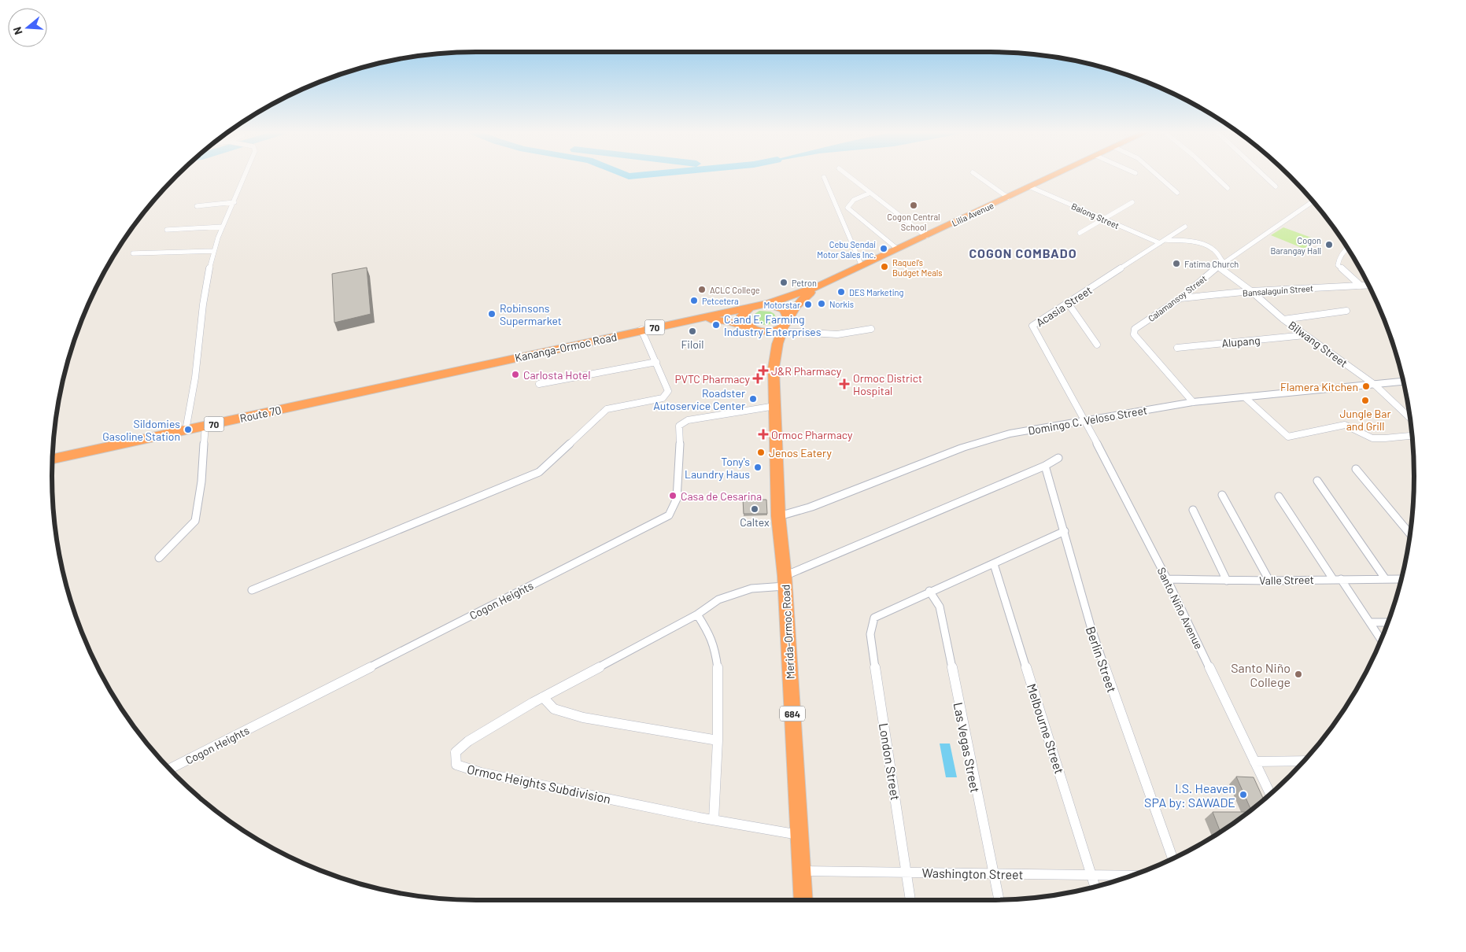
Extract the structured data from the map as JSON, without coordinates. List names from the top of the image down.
{
  "streets": {
    "highway": [
      "Lilia Avenue",
      "70",
      "Kananga-Ormoc Road",
      "Route 70",
      "Merida-Ormoc Road",
      "684"
    ],
    "main road": ["Domingo C. Veloso Street"],
    "street": [
      "Balong Street",
      "Bansalaguin Street",
      "Calamansoy Street",
      "Acasia Street",
      "Alupang",
      "Bilwang Street",
      "Valle Street",
      "Cogon Heights",
      "Santo Niño Avenue",
      "Berlin Street",
      "Melbourne Street",
      "Las Vegas Street",
      "London Street",
      "Ormoc Heights Subdivision",
      "Washington Street"
    ]
  },
  "crossings": [
    ["Lilia Avenue", "Balong Street"],
    ["Lilia Avenue", "70"],
    ["Balong Street", "Acasia Street"],
    ["Bansalaguin Street", "Calamansoy Street"],
    ["Bansalaguin Street", "Bilwang Street"],
    ["Calamansoy Street", "Bilwang Street"],
    ["Calamansoy Street", "Domingo C. Veloso Street"],
    ["Acasia Street", "Domingo C. Veloso Street"],
    ["Acasia Street", "Santo Niño Avenue"],
    ["70", "Kananga-Ormoc Road"],
    ["70", "Merida-Ormoc Road"],
    ["Alupang", "Bilwang Street"],
    ["Bilwang Street", "Domingo C. Veloso Street"],
    ["Kananga-Ormoc Road", "Route 70"],
    ["Domingo C. Veloso Street", "Santo Niño Avenue"],
    ["Domingo C. Veloso Street", "Merida-Ormoc Road"],
    ["Valle Street", "Santo Niño Avenue"],
    ["Cogon Heights", "Merida-Ormoc Road"],
    ["Merida-Ormoc Road", "Ormoc Heights Subdivision"],
    ["Merida-Ormoc Road", "Washington Street"],
    ["Melbourne Street", "Washington Street"],
    ["Las Vegas Street", "London Street"],
    ["Las Vegas Street", "Washington Street"],
    ["London Street", "Washington Street"]
  ],
  "districts": ["COGON COMBADO"],
  "places": {
    "other": [
      "Cogon Central School",
      "Cogon Barangay Hall",
      "Cebu Sendai Motor Sales Inc.",
      "Fatima Church",
      "Raquel's Budget Meals",
      "Petron",
      "ACLC College",
      "DES Marketing",
      "Petcetera",
      "Norkis",
      "Motorstar",
      "Robinsons Supermarket",
      "C.and E. Farming Industry Enterprises",
      "Filoil",
      "Carlosta Hotel",
      "Flamera Kitchen",
      "Roadster Autoservice Center",
      "Jungle Bar and Grill",
      "Sildomies Gasoline Station",
      "Jenos Eatery",
      "Tony's Laundry Haus",
      "Casa de Cesarina",
      "Caltex",
      "Santo Niño College",
      "I.S. Heaven SPA by: SAWADE"
    ],
    "health": [
      "J&R Pharmacy",
      "PVTC Pharmacy",
      "Ormoc District Hospital",
      "Ormoc Pharmacy"
    ]
  },
  "north": "left"
}
